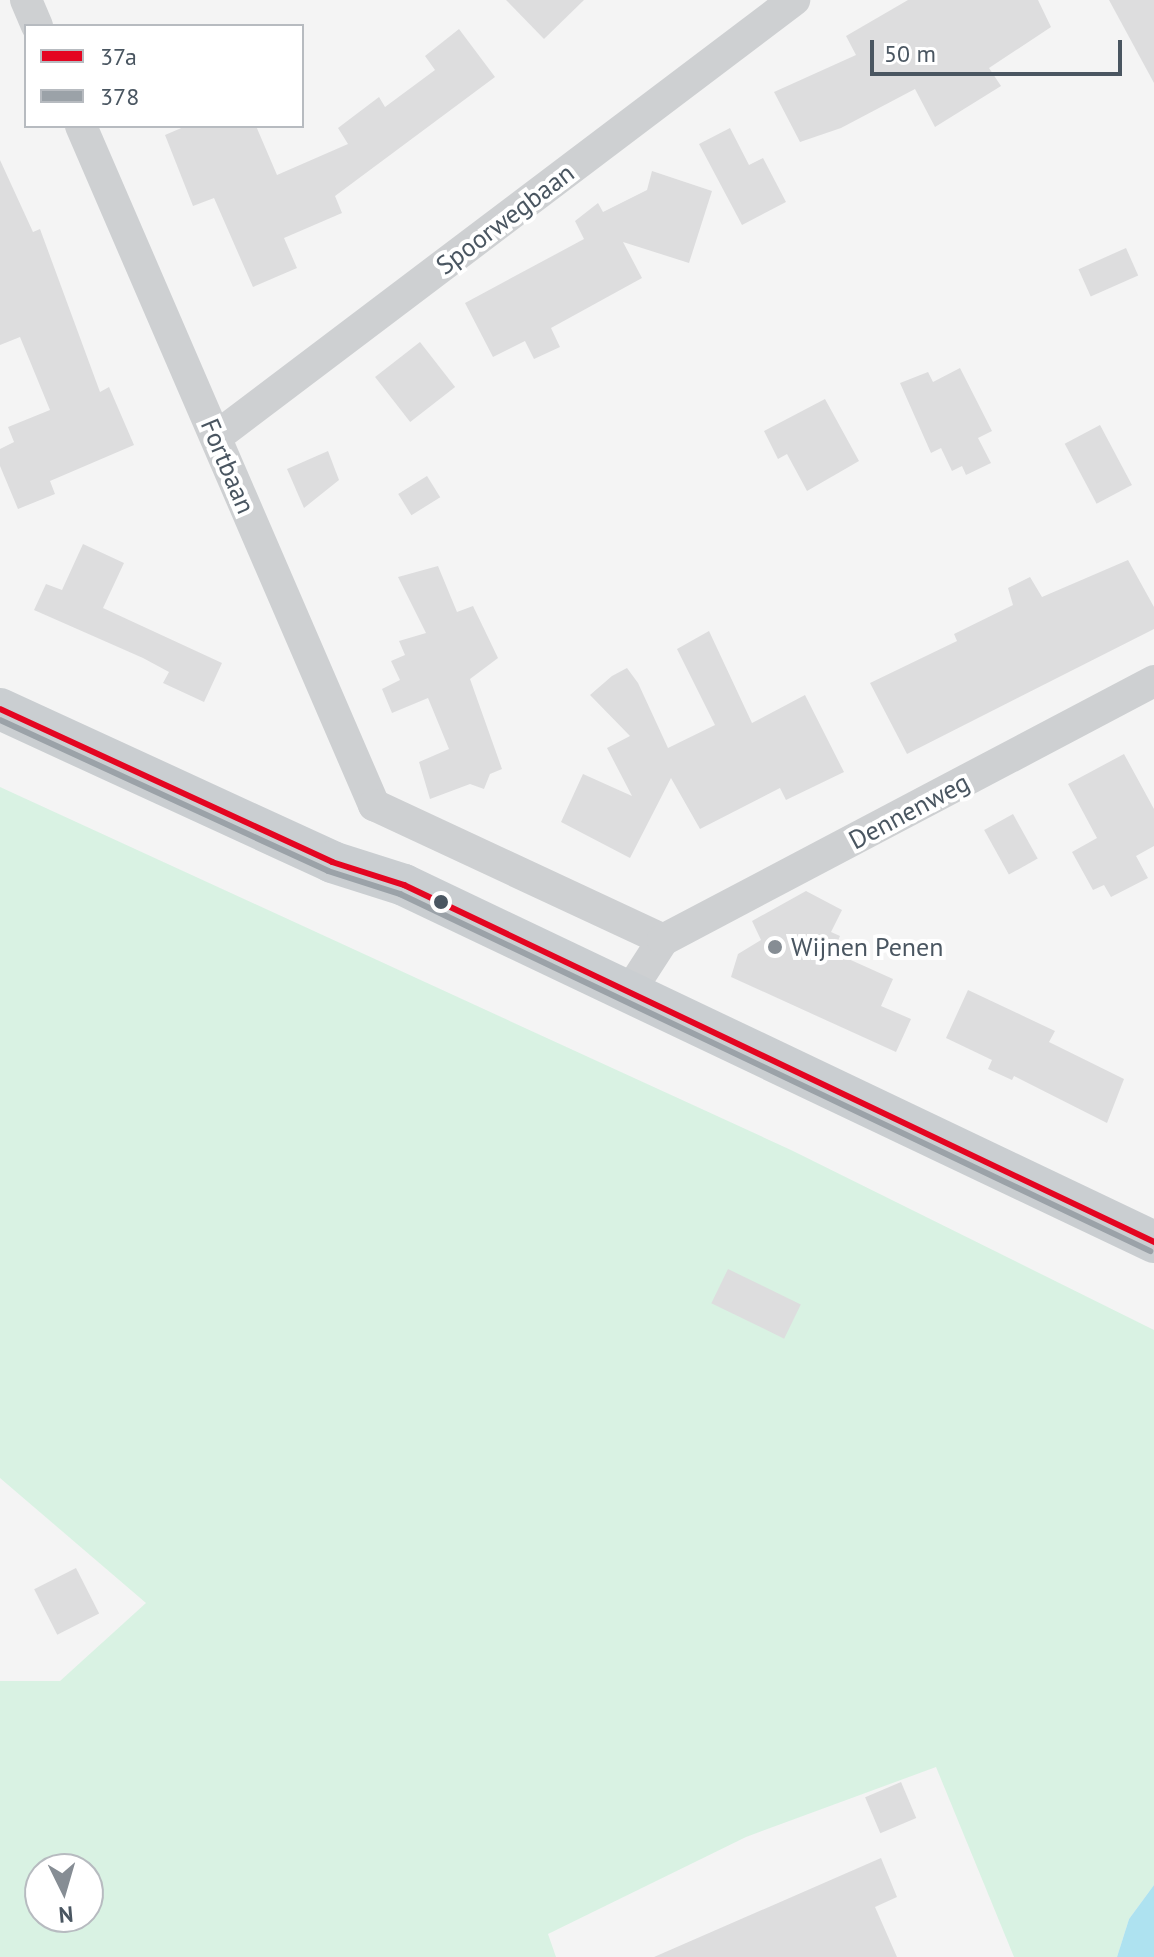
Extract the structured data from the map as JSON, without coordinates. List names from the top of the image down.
{
  "streets": {
    "street": ["Spoorwegbaan", "Fortbaan", "Dennenweg"]
  },
  "crossings": [
    ["Spoorwegbaan", "Fortbaan"],
    ["Fortbaan", "Dennenweg"]
  ],
  "places": ["Wijnen Penen"],
  "lines": ["transit line 37a", "transit line 378"],
  "legend": ["37a", "378"],
  "scale_bar": "50 m",
  "north": "bottom"
}
